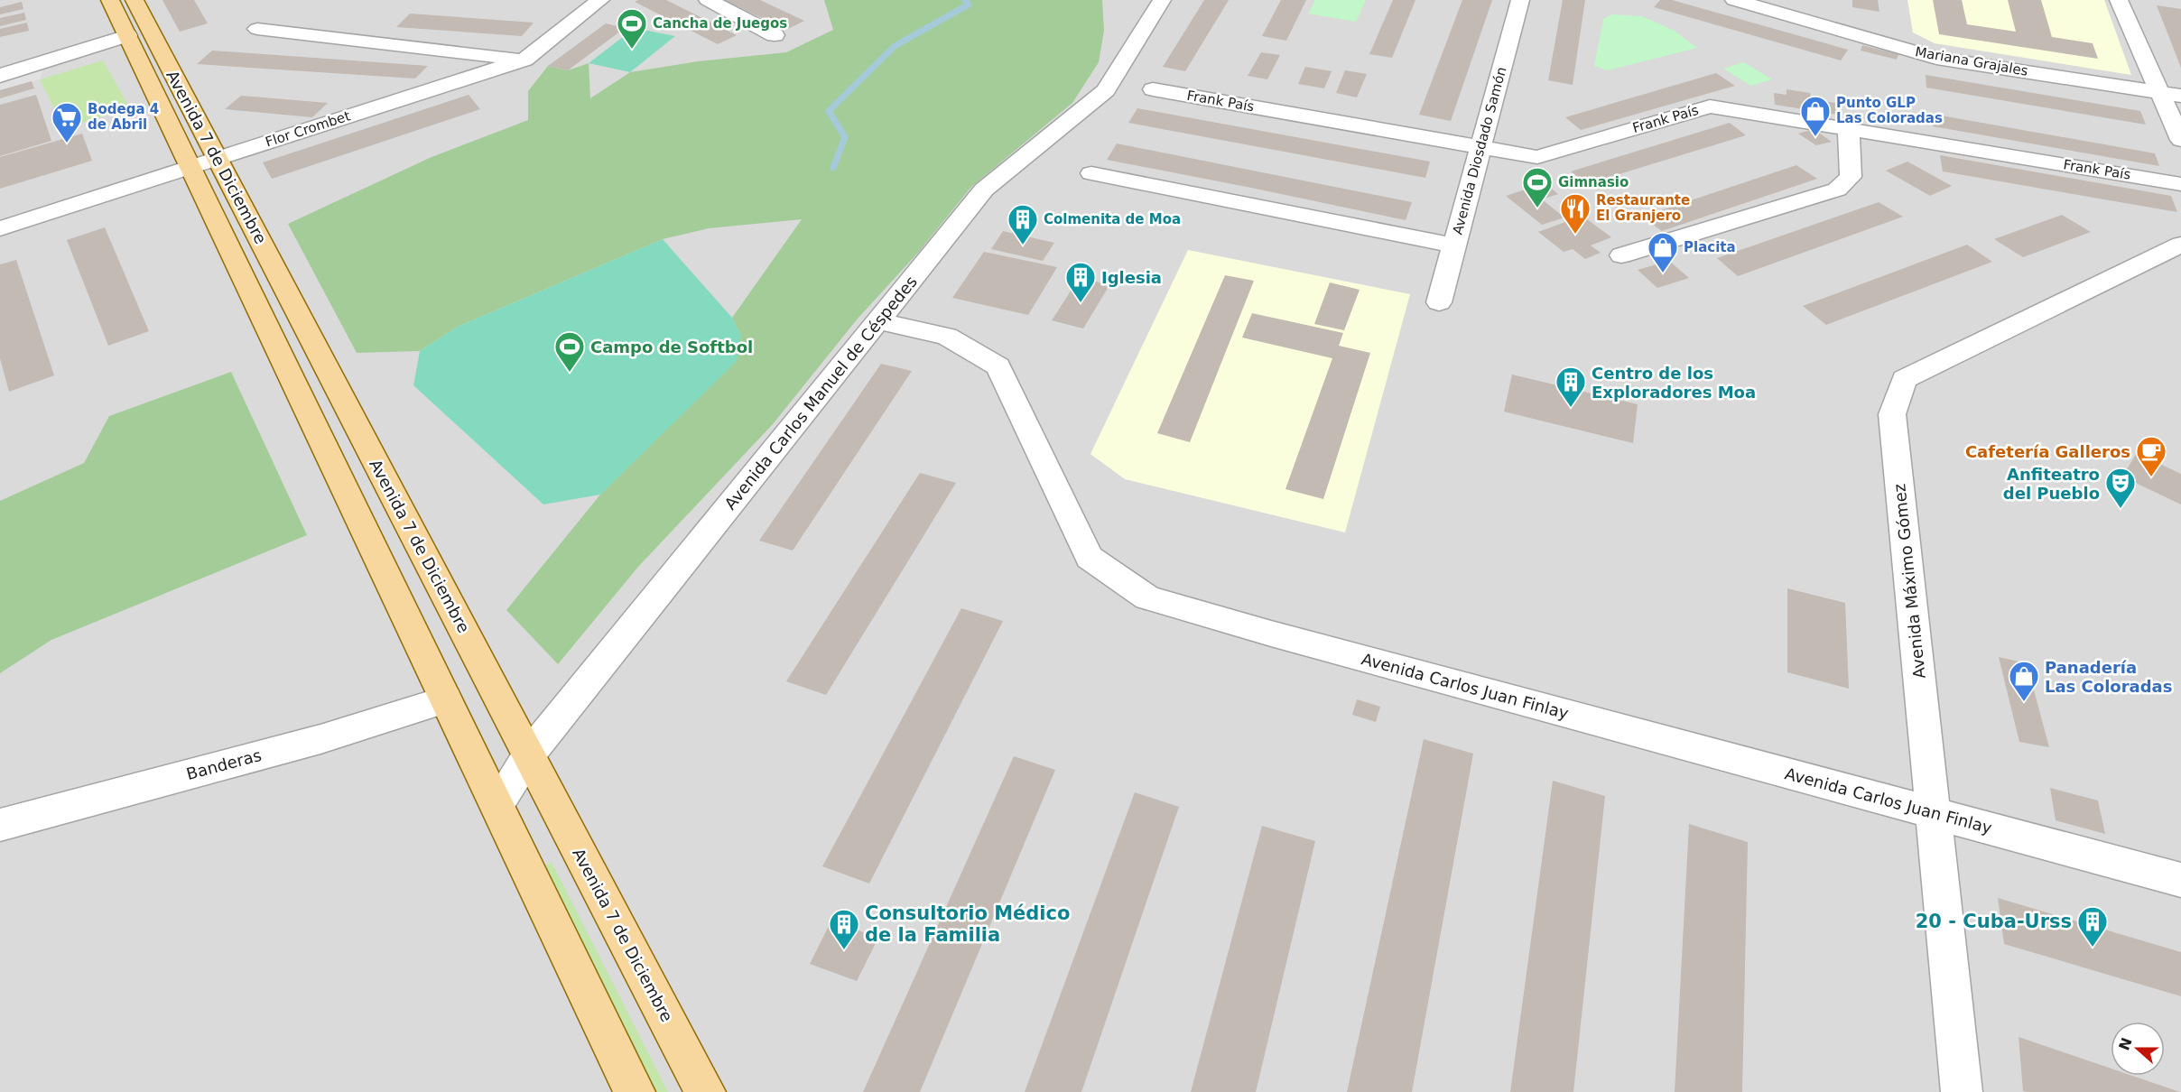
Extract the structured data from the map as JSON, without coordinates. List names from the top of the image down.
{
  "streets": {
    "main road": ["Avenida 7 de Diciembre"],
    "street": [
      "Mariana Grajales",
      "Frank País",
      "Flor Crombet",
      "Avenida Diosdado Samón",
      "Avenida Carlos Manuel de Céspedes",
      "Avenida Máximo Gómez",
      "Avenida Carlos Juan Finlay",
      "Banderas"
    ]
  },
  "crossings": [
    ["Frank País", "Avenida Diosdado Samón"],
    ["Flor Crombet", "Avenida 7 de Diciembre"],
    ["Avenida 7 de Diciembre", "Avenida Carlos Manuel de Céspedes"],
    ["Avenida 7 de Diciembre", "Banderas"],
    ["Avenida Carlos Manuel de Céspedes", "Avenida Carlos Juan Finlay"],
    ["Avenida Máximo Gómez", "Avenida Carlos Juan Finlay"]
  ],
  "places": {
    "sports": ["Cancha de Juegos", "Gimnasio", "Campo de Softbol"],
    "shop": ["Punto GLP Las Coloradas", "Placita", "Panadería Las Coloradas"],
    "supermarket": ["Bodega 4 de Abril"],
    "restaurant": ["Restaurante El Granjero"],
    "building": [
      "Colmenita de Moa",
      "Iglesia",
      "Centro de los Exploradores Moa",
      "20 - Cuba-Urss",
      "Consultorio Médico de la Familia"
    ],
    "cafe": ["Cafetería Galleros"],
    "theatre": ["Anfiteatro del Pueblo"]
  },
  "north": "left"
}
